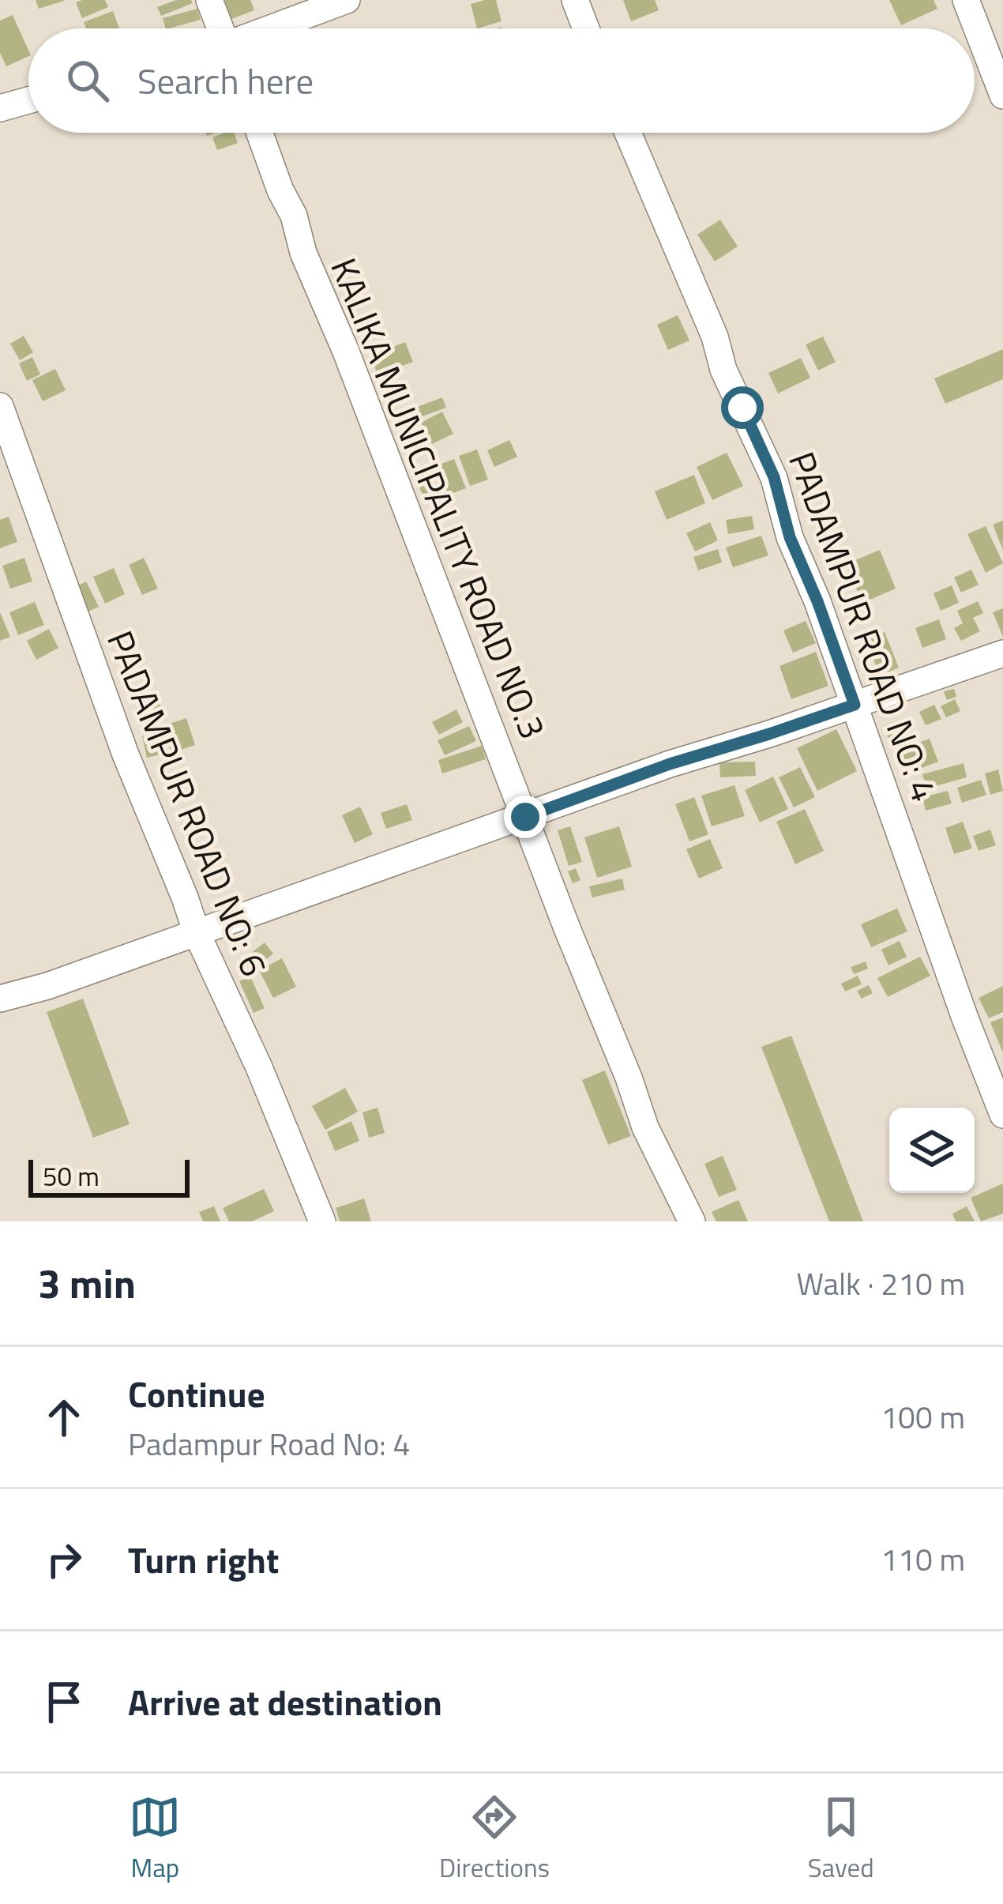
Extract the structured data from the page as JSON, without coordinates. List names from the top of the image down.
{
  "streets": {
    "street": ["KALIKA MUNICIPALITY ROAD NO.3", "PADAMPUR ROAD NO: 4", "PADAMPUR ROAD NO: 6"]
  },
  "scale_bar": "50 m",
  "page": {
    "search": "Search here",
    "scale": "50 m",
    "heading": ["3 min", "Walk · 210 m"],
    "list": [
      ["Continue", "Padampur Road No: 4", "100 m"],
      ["Turn right", "110 m"],
      "Arrive at destination"
    ],
    "nav": ["Map", "Directions", "Saved"]
  }
}
